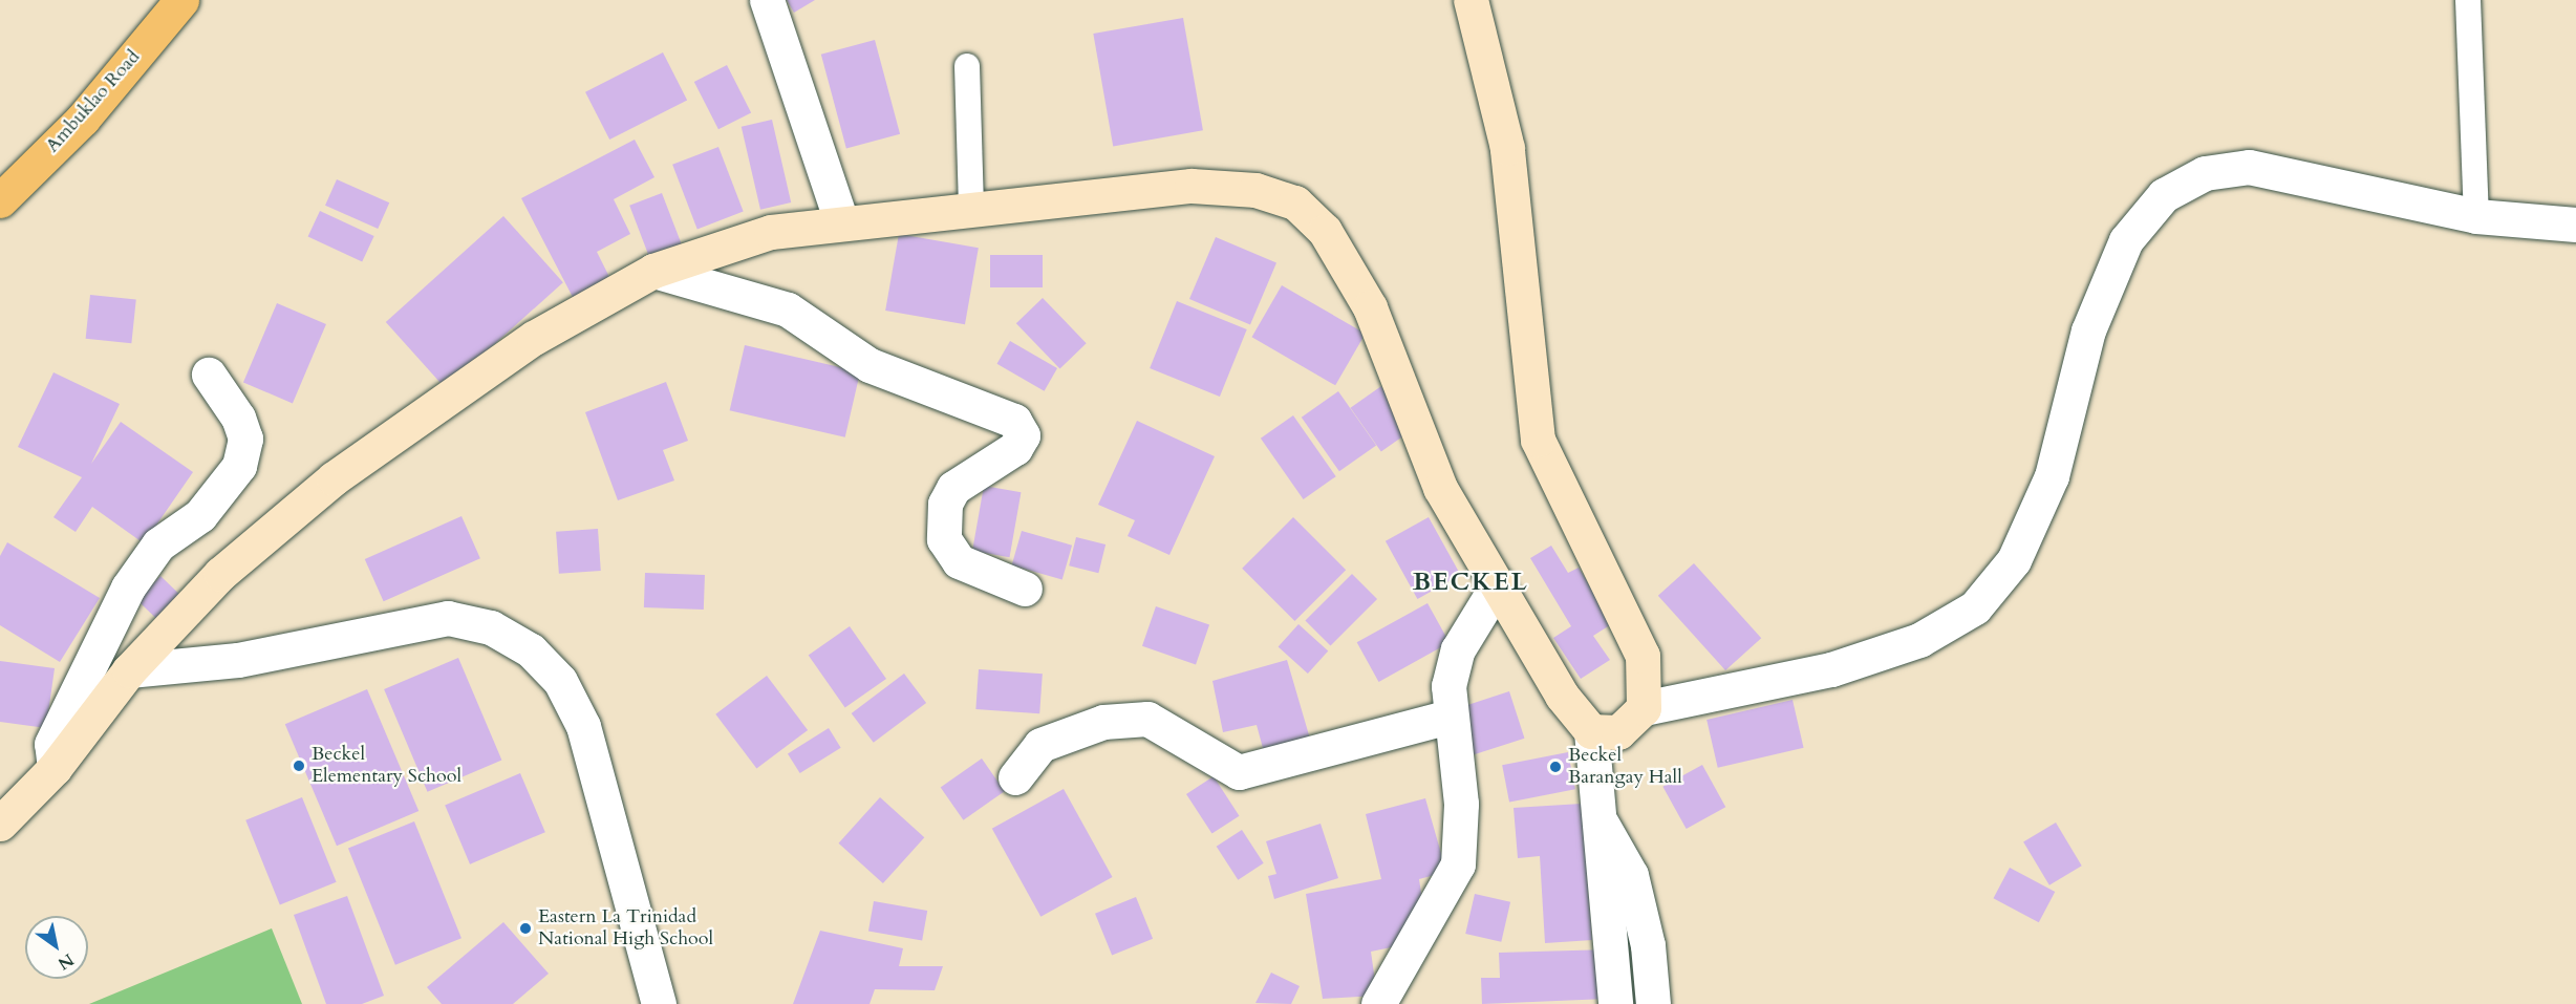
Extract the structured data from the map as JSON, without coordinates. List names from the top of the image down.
{
  "streets": {
    "main road": ["Ambuklao Road"]
  },
  "districts": ["BECKEL"],
  "places": ["Beckel Elementary School", "Beckel Barangay Hall", "Eastern La Trinidad National High School"],
  "north": "bottom right"
}
